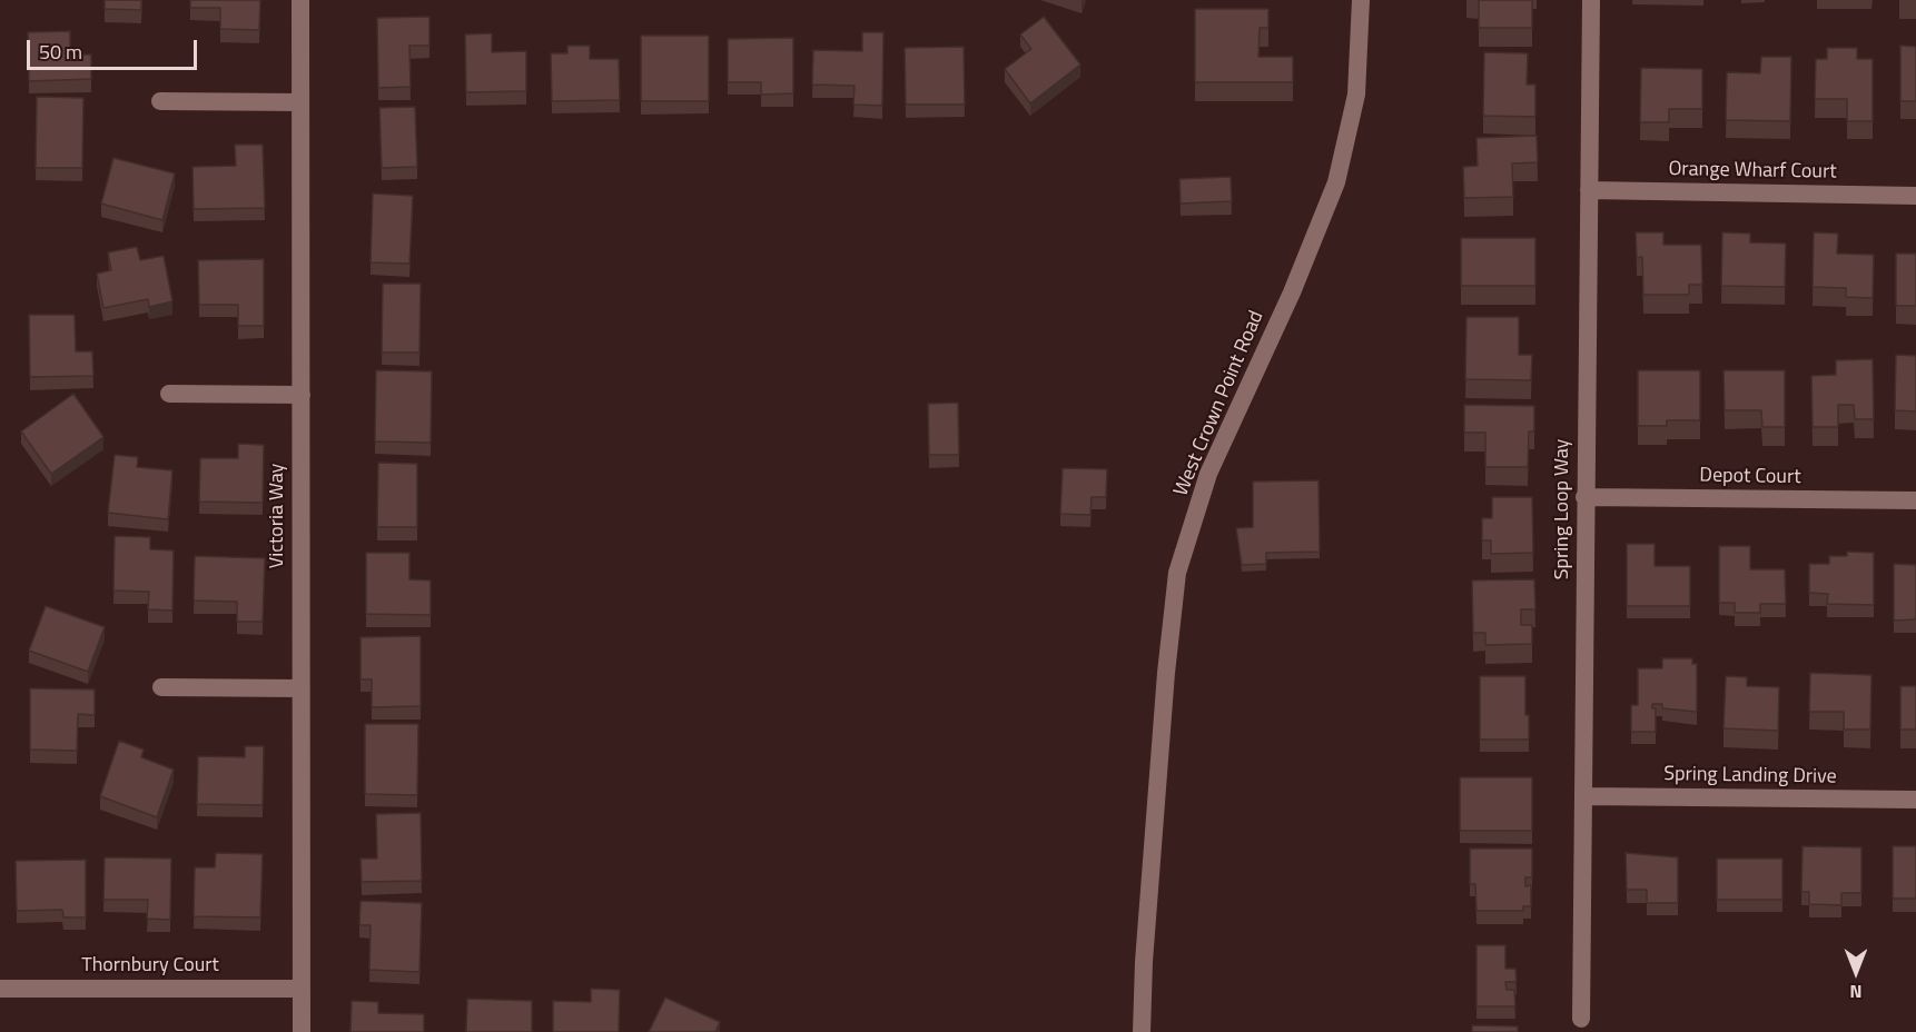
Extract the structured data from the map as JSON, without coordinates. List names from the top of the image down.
{
  "streets": {
    "street": [
      "Orange Wharf Court",
      "West Crown Point Road",
      "Depot Court",
      "Spring Loop Way",
      "Victoria Way",
      "Spring Landing Drive",
      "Thornbury Court"
    ]
  },
  "crossings": [
    ["Orange Wharf Court", "Spring Loop Way"],
    ["Depot Court", "Spring Loop Way"],
    ["Spring Loop Way", "Spring Landing Drive"],
    ["Victoria Way", "Thornbury Court"]
  ],
  "scale_bar": "50 m",
  "north": "bottom"
}
